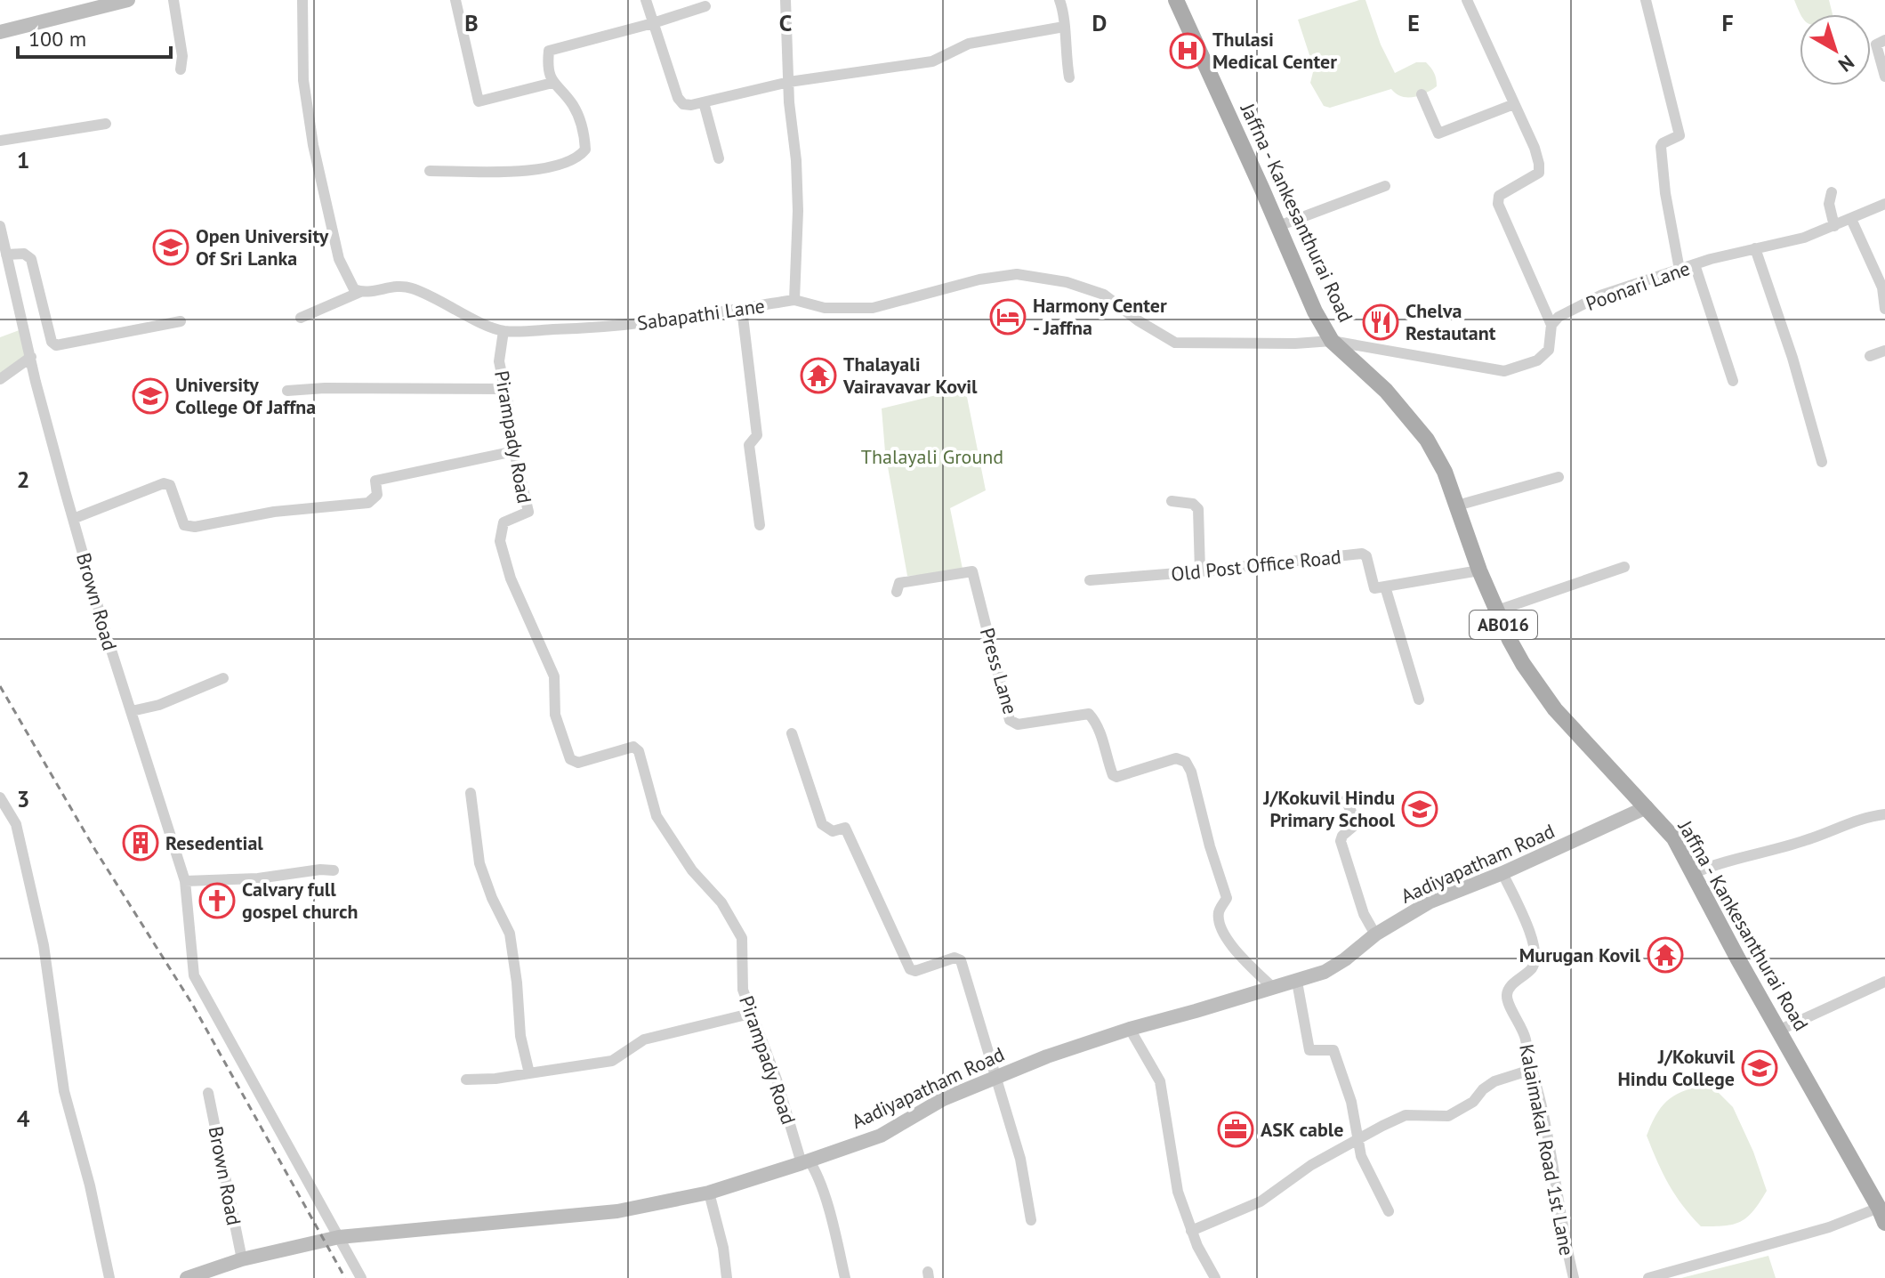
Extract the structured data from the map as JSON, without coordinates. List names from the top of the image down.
{
  "streets": {
    "main road": ["Jaffna - Kankesanthurai Road", "AB016"],
    "street": [
      "Poonari Lane",
      "Sabapathi Lane",
      "Pirampady Road",
      "Old Post Office Road",
      "Brown Road",
      "Press Lane",
      "Aadiyapatham Road",
      "Kalaimakal Road 1st Lane"
    ]
  },
  "crossings": [
    ["Jaffna - Kankesanthurai Road", "Sabapathi Lane"],
    ["Jaffna - Kankesanthurai Road", "Aadiyapatham Road"],
    ["Sabapathi Lane", "Pirampady Road"],
    ["Pirampady Road", "Aadiyapatham Road"],
    ["Brown Road", "Aadiyapatham Road"],
    ["Press Lane", "Aadiyapatham Road"],
    ["Aadiyapatham Road", "Kalaimakal Road 1st Lane"]
  ],
  "parks": ["Thalayali Ground"],
  "places": {
    "hospital": ["Thulasi Medical Center"],
    "school or university": [
      "Open University Of Sri Lanka",
      "University College Of Jaffna",
      "J/Kokuvil Hindu Primary School",
      "J/Kokuvil Hindu College"
    ],
    "hotel": ["Harmony Center - Jaffna"],
    "restaurant": ["Chelva Restautant"],
    "temple": ["Thalayali Vairavavar Kovil", "Murugan Kovil"],
    "building": ["Resedential"],
    "church": ["Calvary full gospel church"],
    "office": ["ASK cable"]
  },
  "scale_bar": "100 m",
  "north": "bottom right",
  "grid": {
    "columns": [
      "B",
      "C",
      "D",
      "E",
      "F"
    ],
    "rows": [
      "1",
      "2",
      "3",
      "4"
    ]
  }
}
